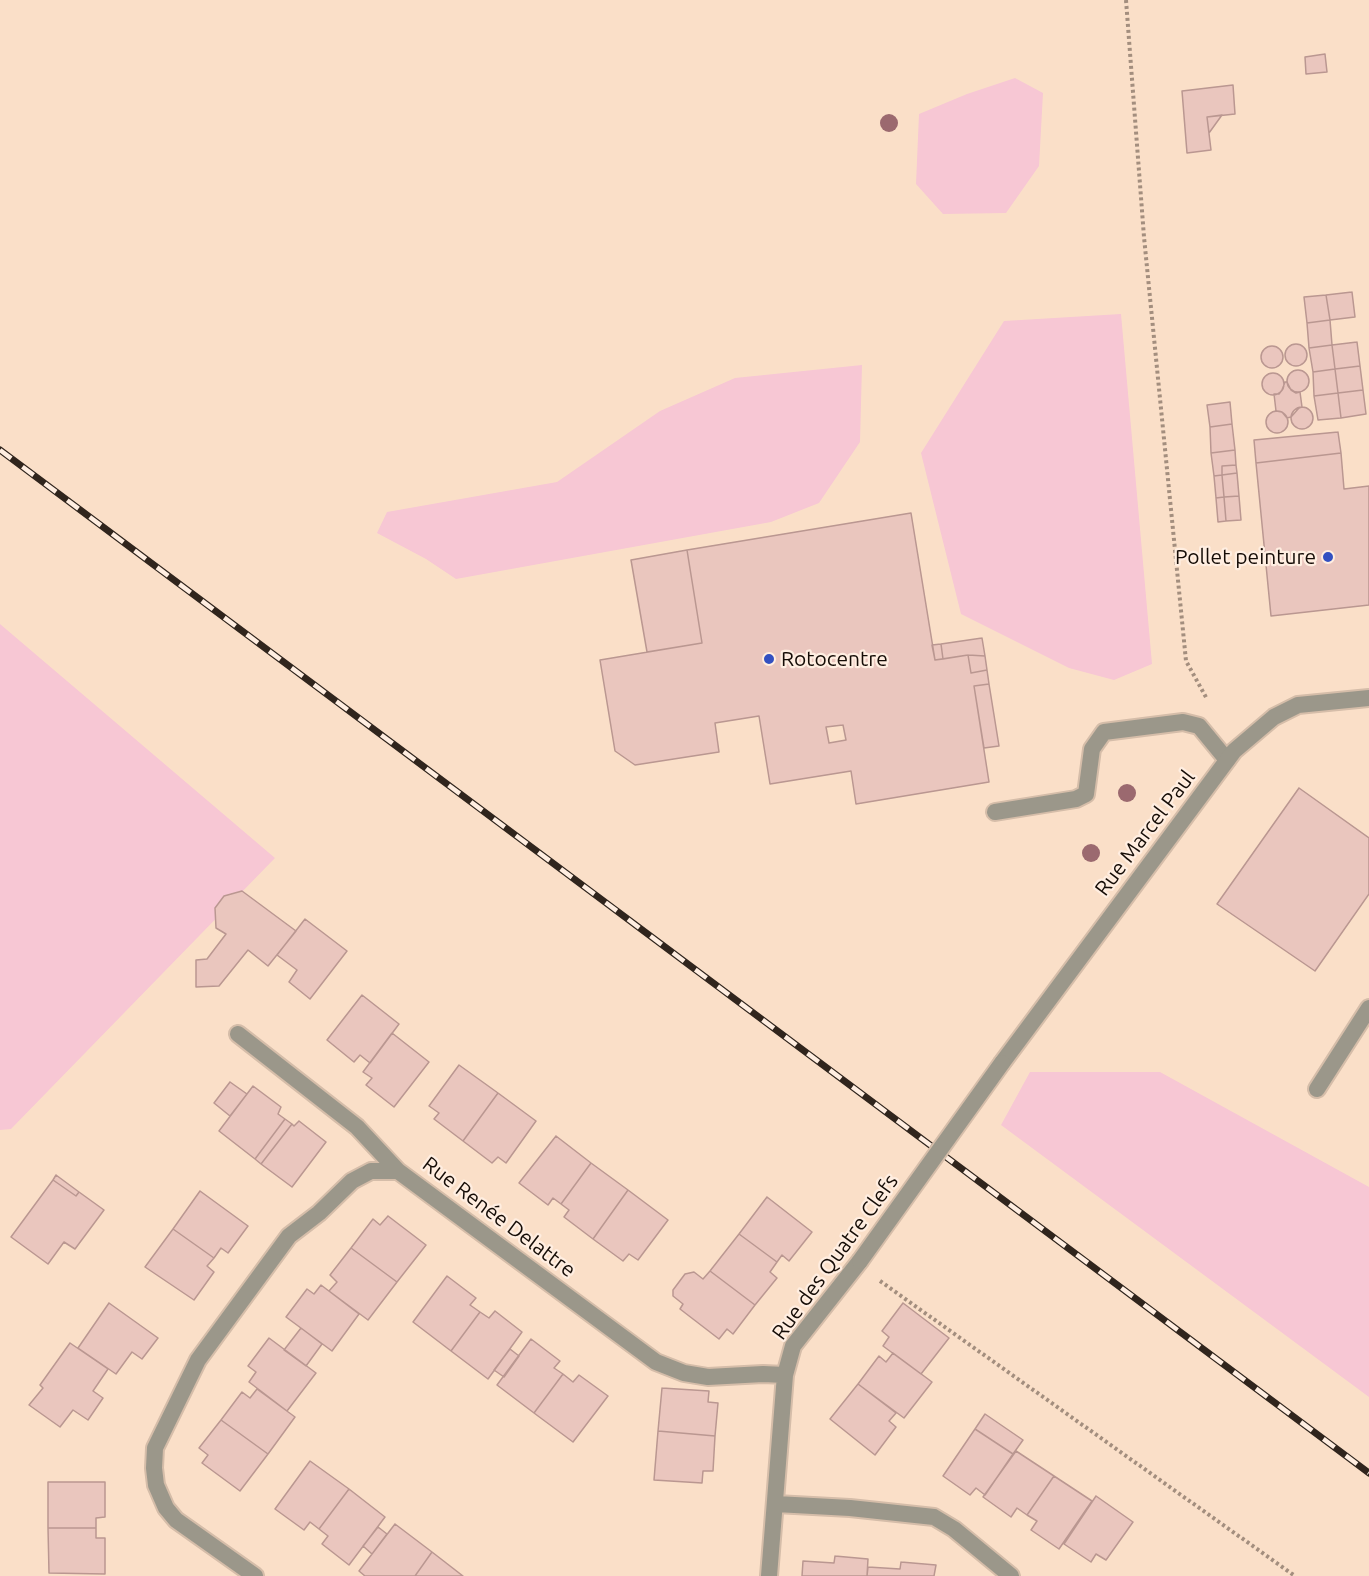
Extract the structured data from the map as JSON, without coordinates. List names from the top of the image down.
{
  "streets": {
    "street": ["Rue Marcel Paul", "Rue Renée Delattre", "Rue des Quatre Clefs"]
  },
  "crossings": [
    ["Rue Marcel Paul", "Rue des Quatre Clefs"],
    ["Rue Renée Delattre", "Rue des Quatre Clefs"]
  ],
  "places": ["Pollet peinture", "Rotocentre"]
}
